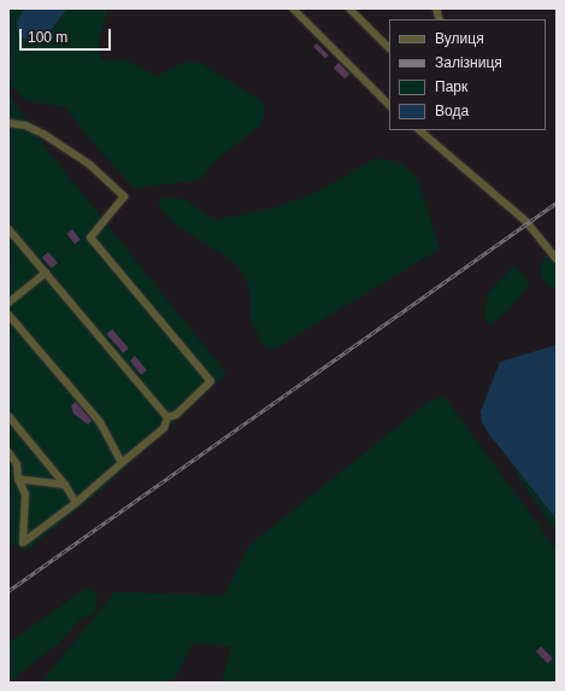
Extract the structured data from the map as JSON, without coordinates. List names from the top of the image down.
{
  "legend": [
    "Вулиця",
    "Залізниця",
    "Парк",
    "Вода"
  ],
  "scale_bar": "100 m"
}
